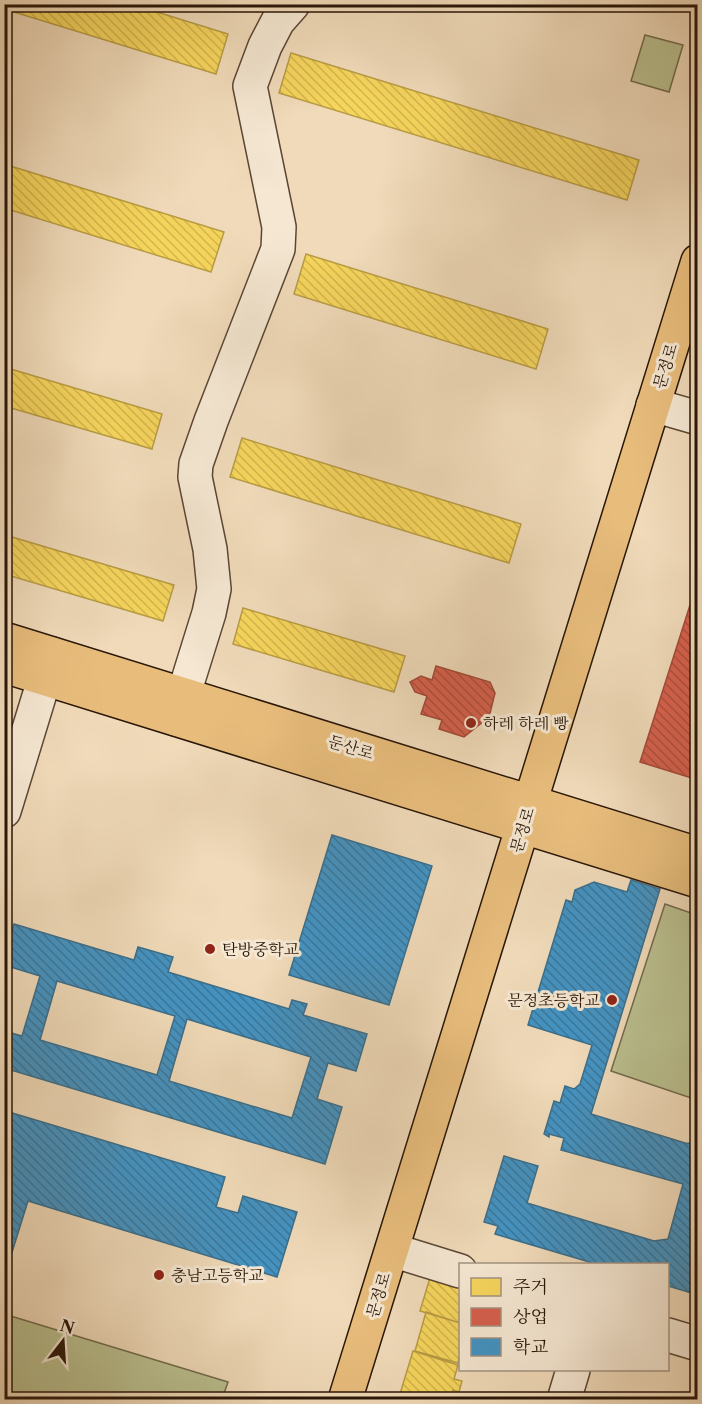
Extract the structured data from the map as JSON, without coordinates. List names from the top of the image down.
{
  "streets": {
    "main road": ["문정로", "둔산로"]
  },
  "crossings": [
    ["문정로", "둔산로"]
  ],
  "places": [
    "하레 하레 빵",
    "탄방중학교",
    "문정초등학교",
    "충남고등학교"
  ],
  "legend": ["주거", "상업", "학교"],
  "north": "top"
}
